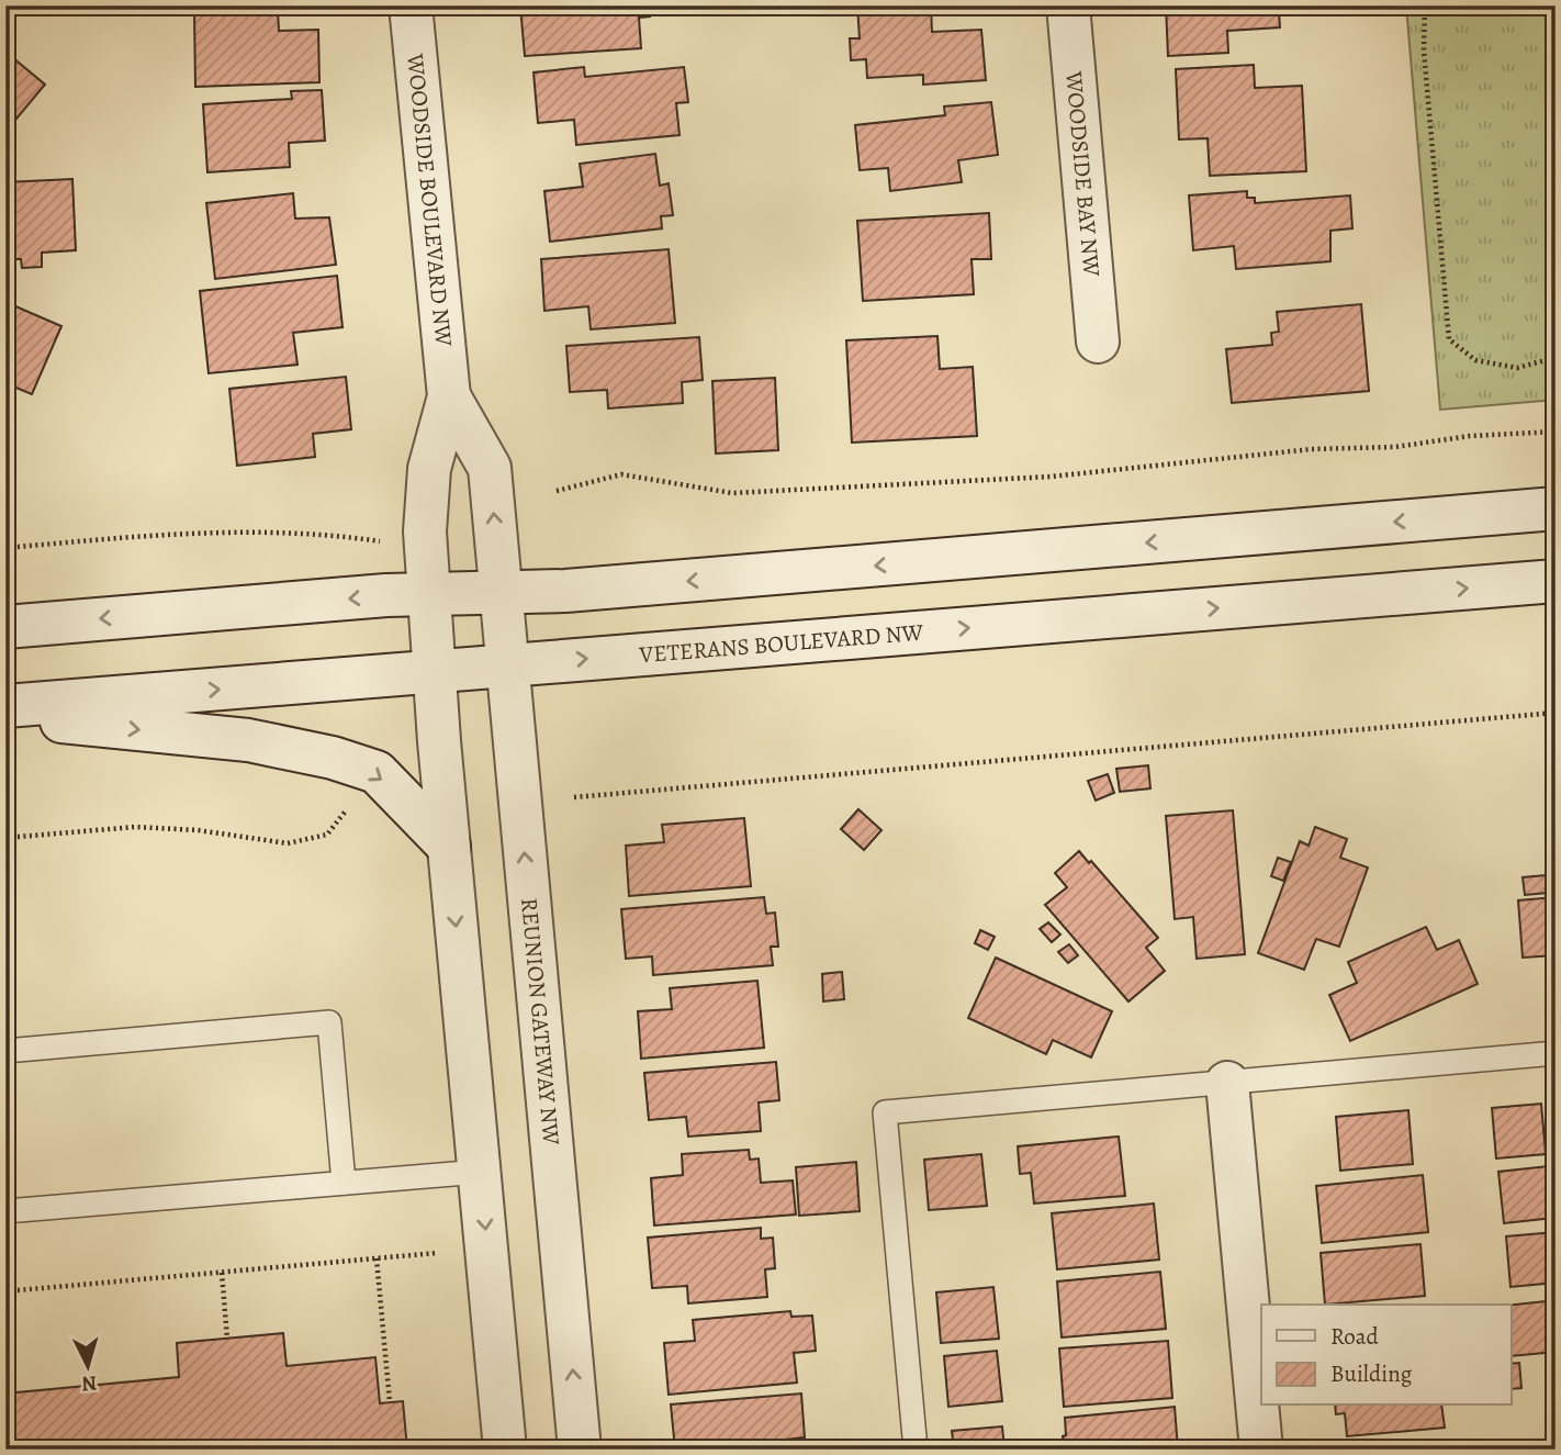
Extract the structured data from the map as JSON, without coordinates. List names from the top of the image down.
{
  "streets": {
    "main road": [
      "WOODSIDE BAY NW",
      "WOODSIDE BOULEVARD NW",
      "VETERANS BOULEVARD NW",
      "REUNION GATEWAY NW"
    ]
  },
  "crossings": [
    ["WOODSIDE BOULEVARD NW", "REUNION GATEWAY NW"],
    ["VETERANS BOULEVARD NW", "REUNION GATEWAY NW"]
  ],
  "legend": ["Road", "Building"],
  "north": "bottom"
}
